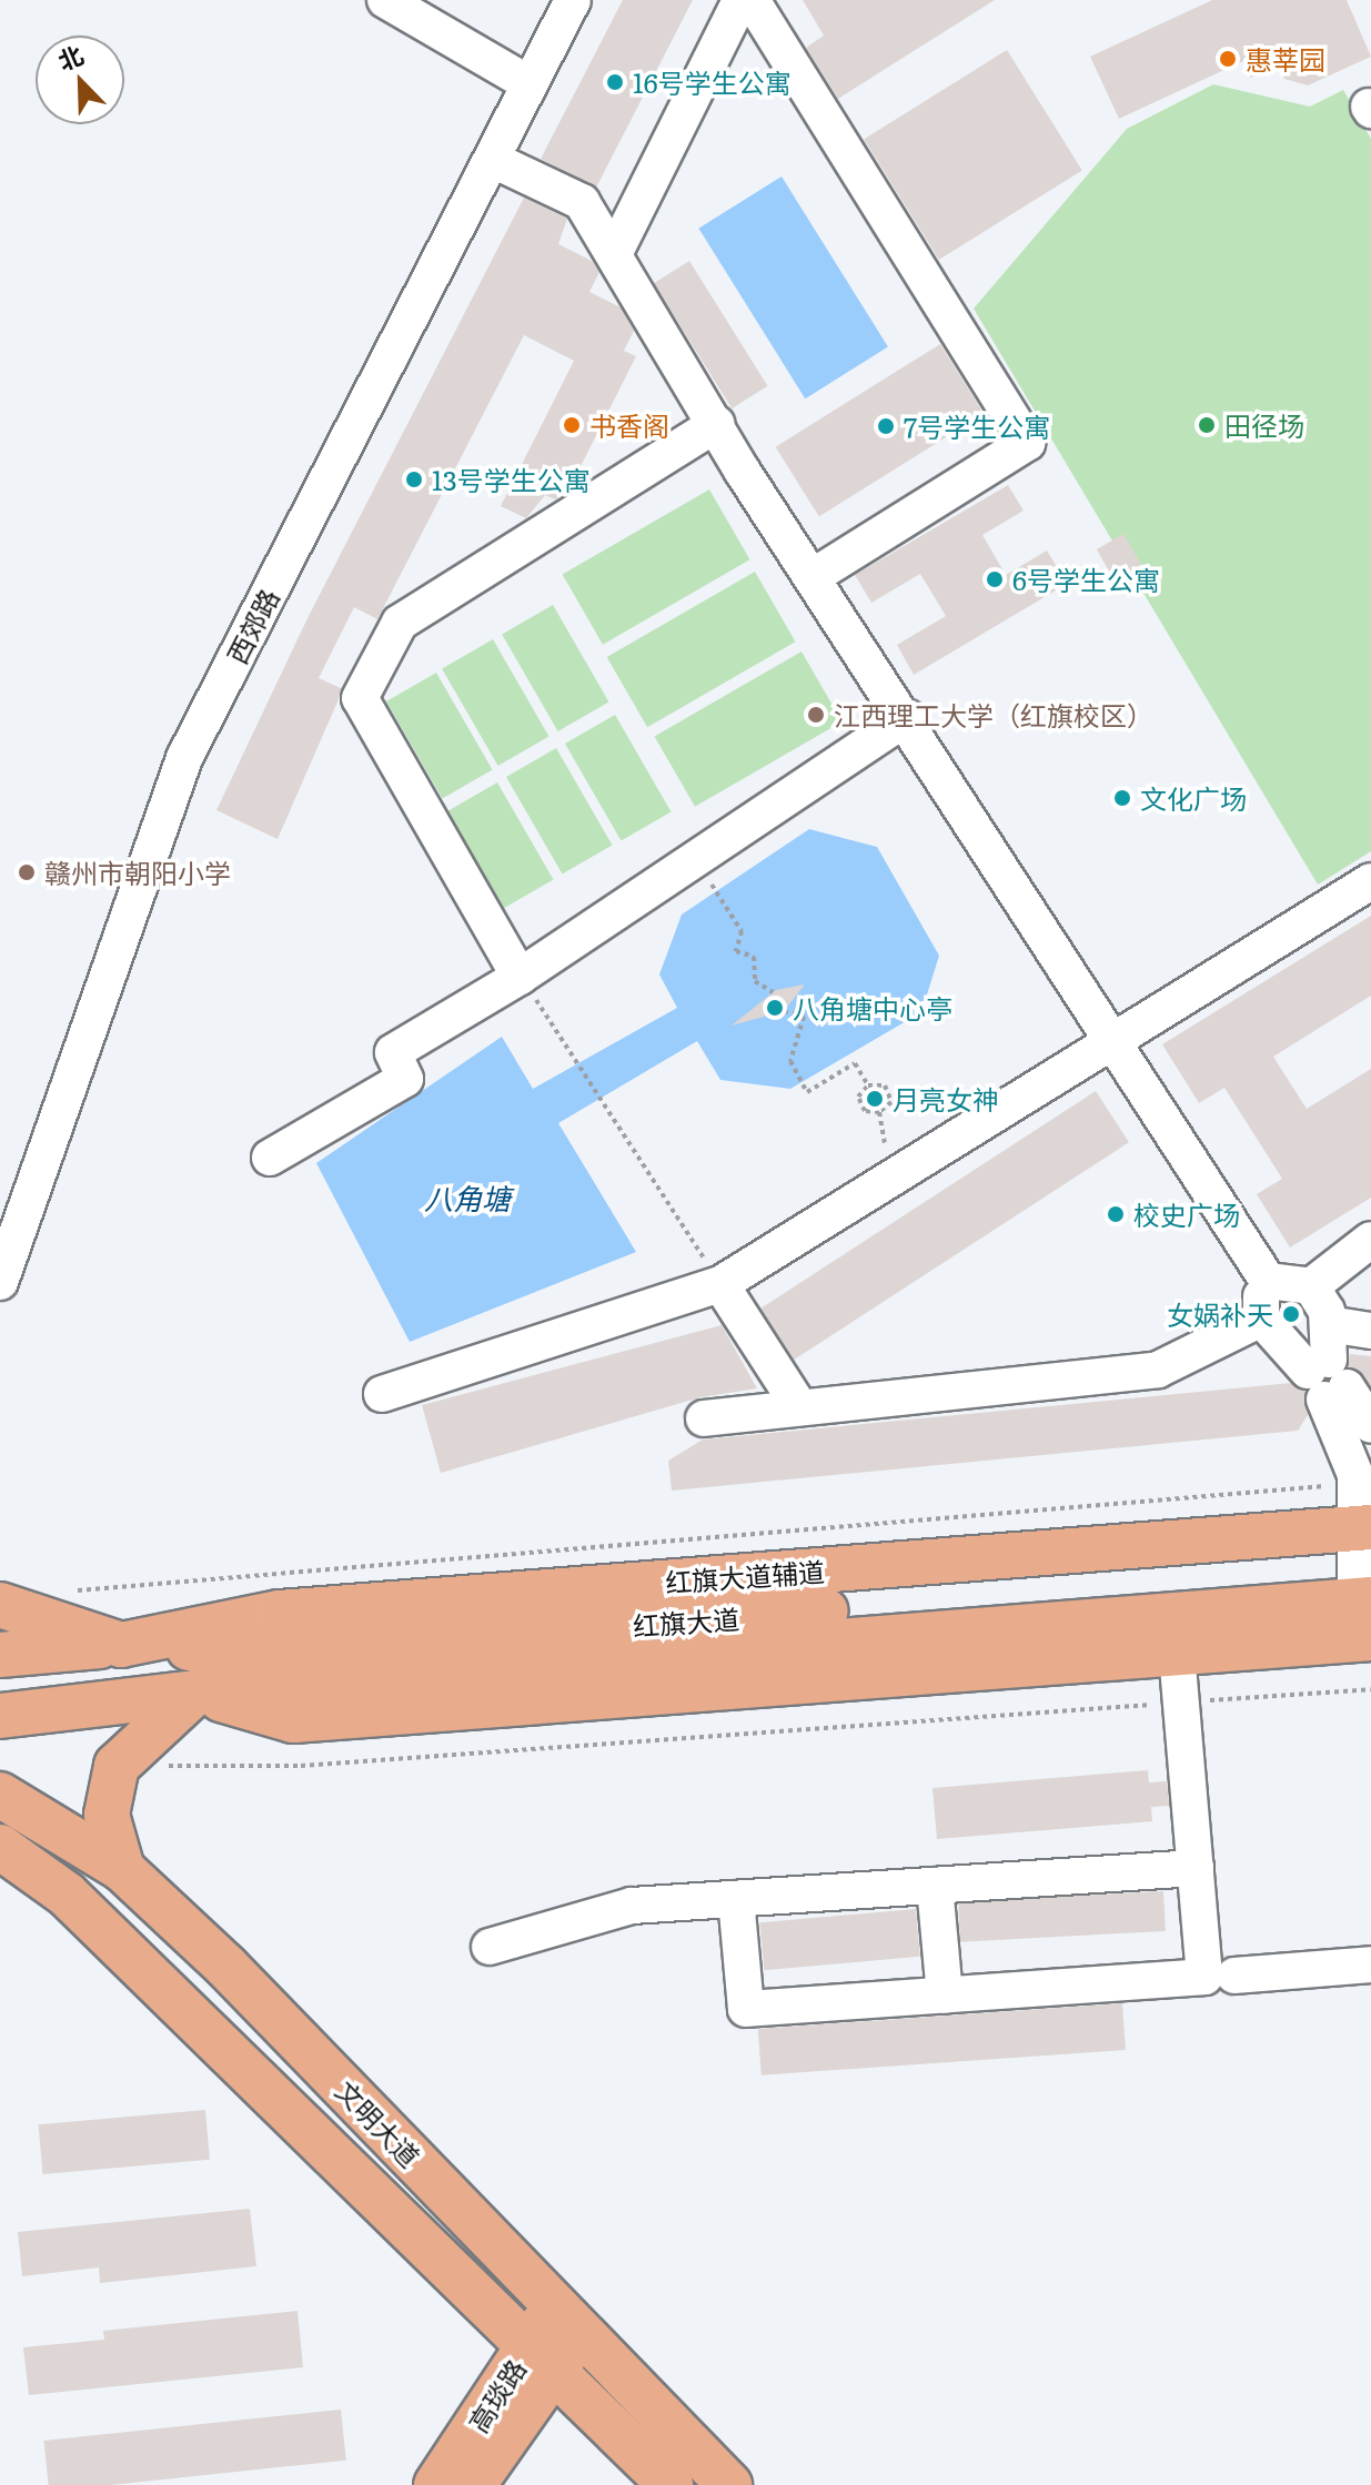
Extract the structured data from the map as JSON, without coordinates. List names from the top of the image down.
{
  "streets": {
    "main road": ["红旗大道", "文明大道", "高琰路"],
    "street": ["西郊路"]
  },
  "crossings": [
    ["文明大道", "高琰路"]
  ],
  "water": ["八角塘"],
  "places": [
    "惠莘园",
    "16号学生公寓",
    "书香阁",
    "田径场",
    "7号学生公寓",
    "13号学生公寓",
    "6号学生公寓",
    "江西理工大学（红旗校区）",
    "文化广场",
    "赣州市朝阳小学",
    "八角塘中心亭",
    "月亮女神",
    "校史广场",
    "女娲补天"
  ],
  "north": "top left"
}
